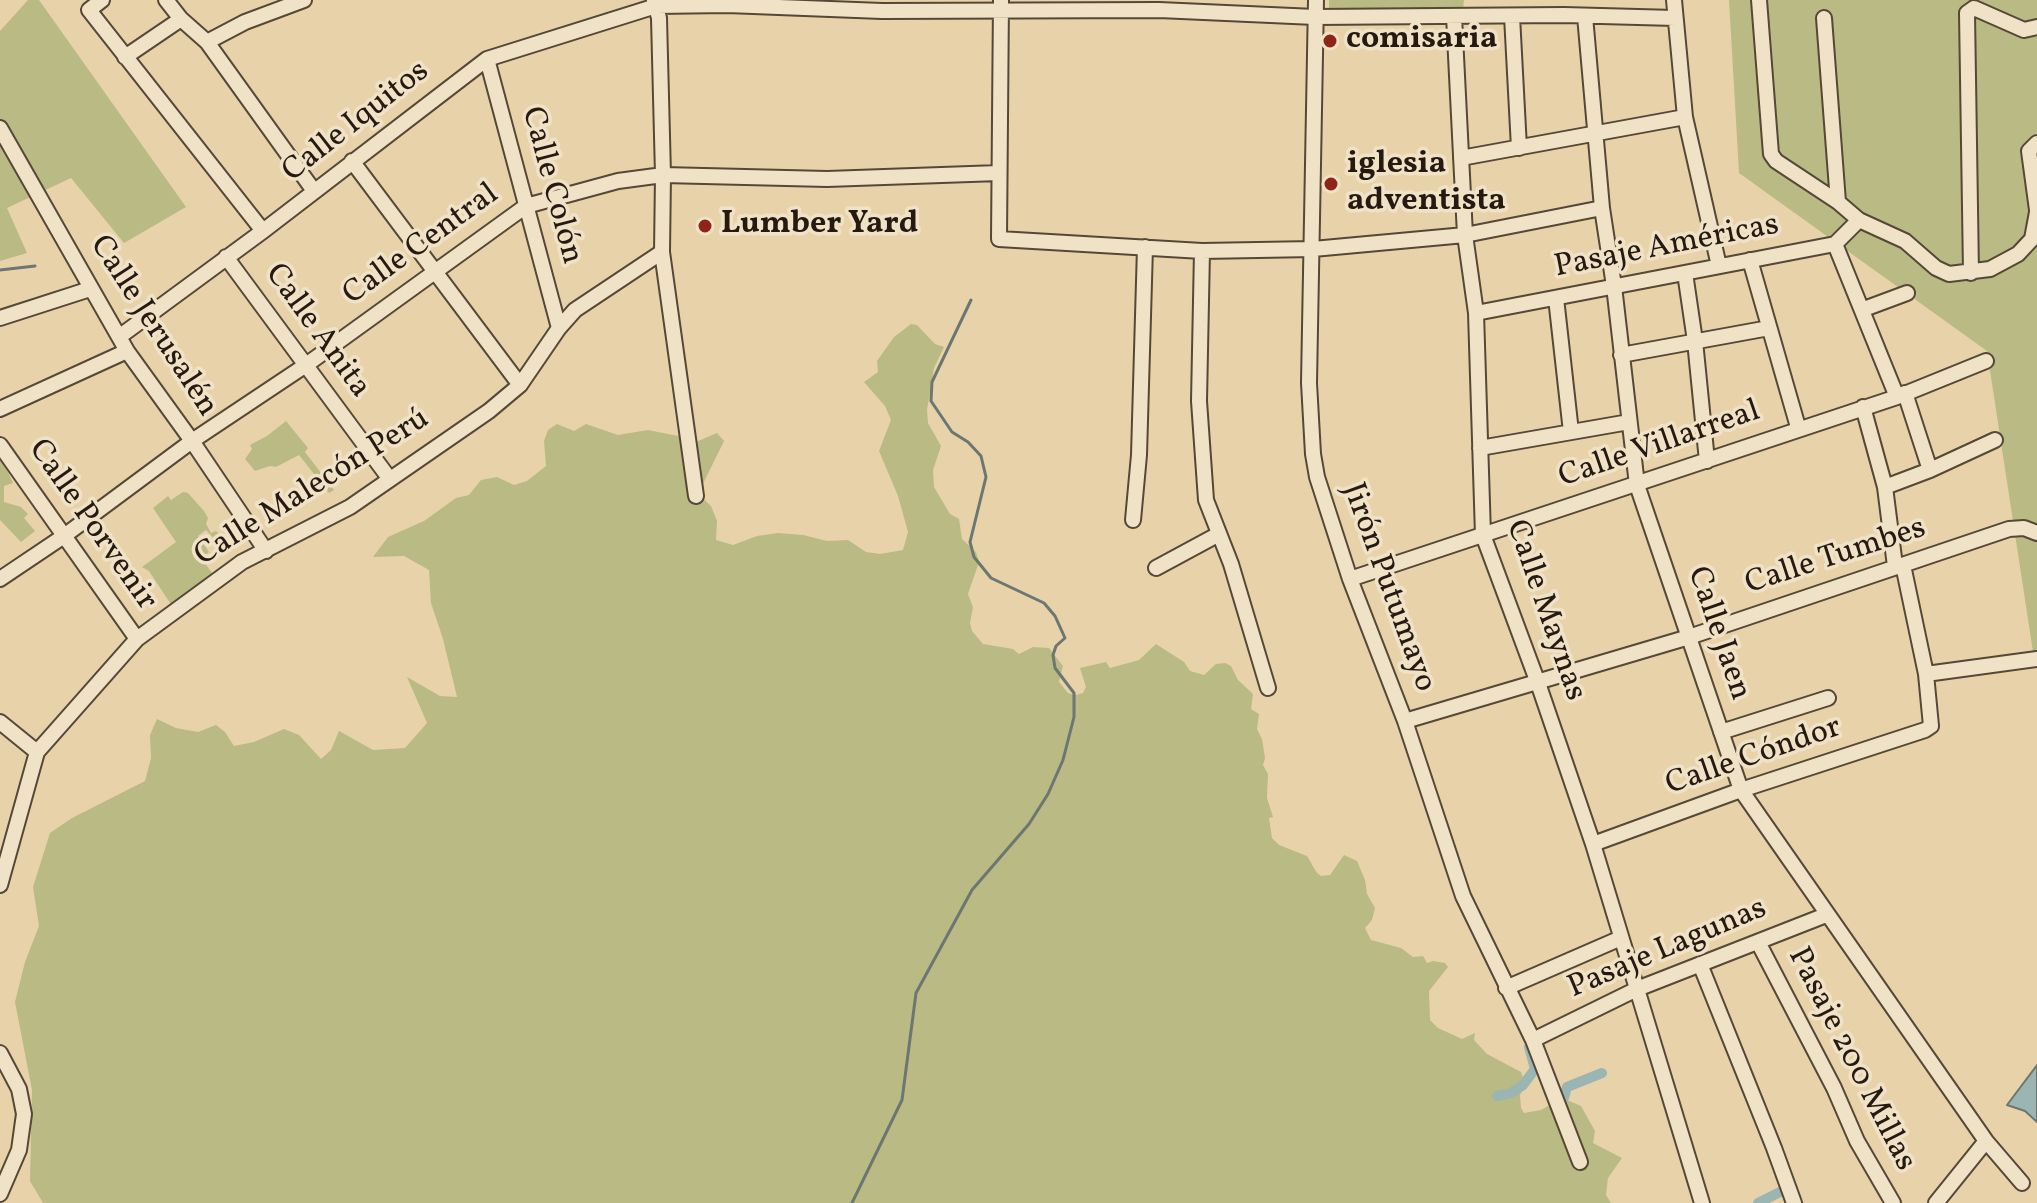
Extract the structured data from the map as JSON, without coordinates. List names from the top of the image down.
{
  "streets": {
    "street": [
      "Calle Iquitos",
      "Calle Colón",
      "Calle Central",
      "Pasaje Américas",
      "Calle Jerusalén",
      "Calle Anita",
      "Calle Villarreal",
      "Calle Malecón Perú",
      "Calle Porvenir",
      "Calle Tumbes",
      "Jirón Putumayo",
      "Calle Maynas",
      "Calle Jaen",
      "Calle Cóndor",
      "Pasaje Lagunas",
      "Pasaje 200 Millas"
    ]
  },
  "crossings": [
    ["Calle Iquitos", "Calle Colón"],
    ["Calle Iquitos", "Calle Jerusalén"],
    ["Calle Iquitos", "Calle Anita"],
    ["Calle Iquitos", "Jirón Putumayo"],
    ["Calle Iquitos", "Calle Maynas"],
    ["Calle Iquitos", "Calle Jaen"],
    ["Calle Colón", "Calle Central"],
    ["Calle Colón", "Calle Malecón Perú"],
    ["Calle Central", "Calle Jerusalén"],
    ["Calle Central", "Calle Anita"],
    ["Calle Central", "Calle Porvenir"],
    ["Pasaje Américas", "Calle Maynas"],
    ["Pasaje Américas", "Calle Jaen"],
    ["Calle Jerusalén", "Calle Malecón Perú"],
    ["Calle Anita", "Calle Malecón Perú"],
    ["Calle Villarreal", "Jirón Putumayo"],
    ["Calle Villarreal", "Calle Maynas"],
    ["Calle Villarreal", "Calle Jaen"],
    ["Calle Malecón Perú", "Calle Porvenir"],
    ["Calle Tumbes", "Jirón Putumayo"],
    ["Calle Tumbes", "Calle Maynas"],
    ["Calle Tumbes", "Calle Jaen"],
    ["Jirón Putumayo", "Pasaje Lagunas"],
    ["Calle Maynas", "Calle Cóndor"],
    ["Calle Maynas", "Pasaje Lagunas"],
    ["Calle Jaen", "Calle Cóndor"],
    ["Calle Jaen", "Pasaje Lagunas"],
    ["Pasaje Lagunas", "Pasaje 200 Millas"]
  ],
  "places": ["comisaria", "iglesia adventista", "Lumber Yard"]
}
